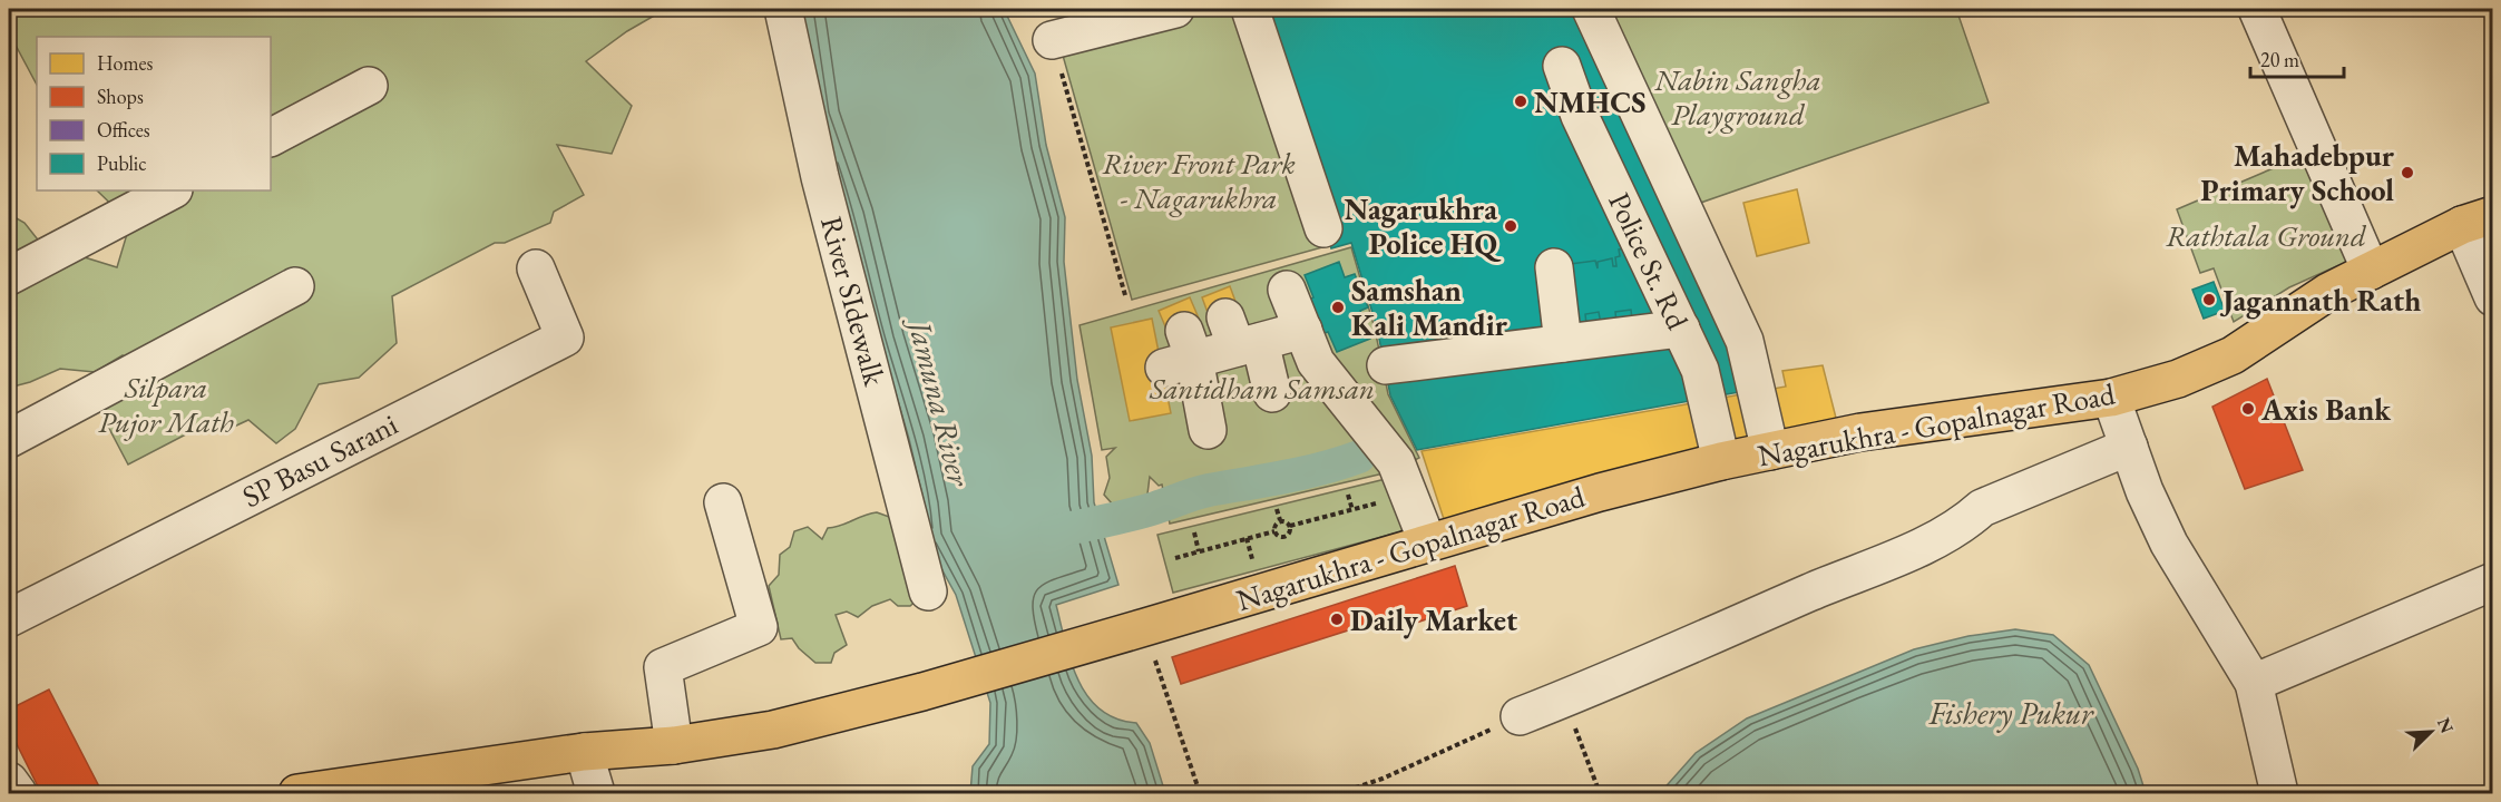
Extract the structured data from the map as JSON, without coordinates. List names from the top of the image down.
{
  "streets": {
    "main road": ["Nagarukhra - Gopalnagar Road"],
    "street": ["Police St. Rd", "River SIdewalk", "SP Basu Sarani"]
  },
  "crossings": [
    ["Police St. Rd", "Nagarukhra - Gopalnagar Road"]
  ],
  "water": ["Jamuna River", "Fishery Pukur"],
  "parks": [
    "Nabin Sangha Playground",
    "River Front Park - Nagarukhra",
    "Rathtala Ground",
    "Silpara Pujor Math",
    "Santidham Samsan"
  ],
  "places": [
    "NMHCS",
    "Mahadebpur Primary School",
    "Nagarukhra Police HQ",
    "Jagannath Rath",
    "Samshan Kali Mandir",
    "Axis Bank",
    "Daily Market"
  ],
  "legend": [
    "Homes",
    "Shops",
    "Offices",
    "Public"
  ],
  "scale_bar": "20 m",
  "north": "top right"
}
